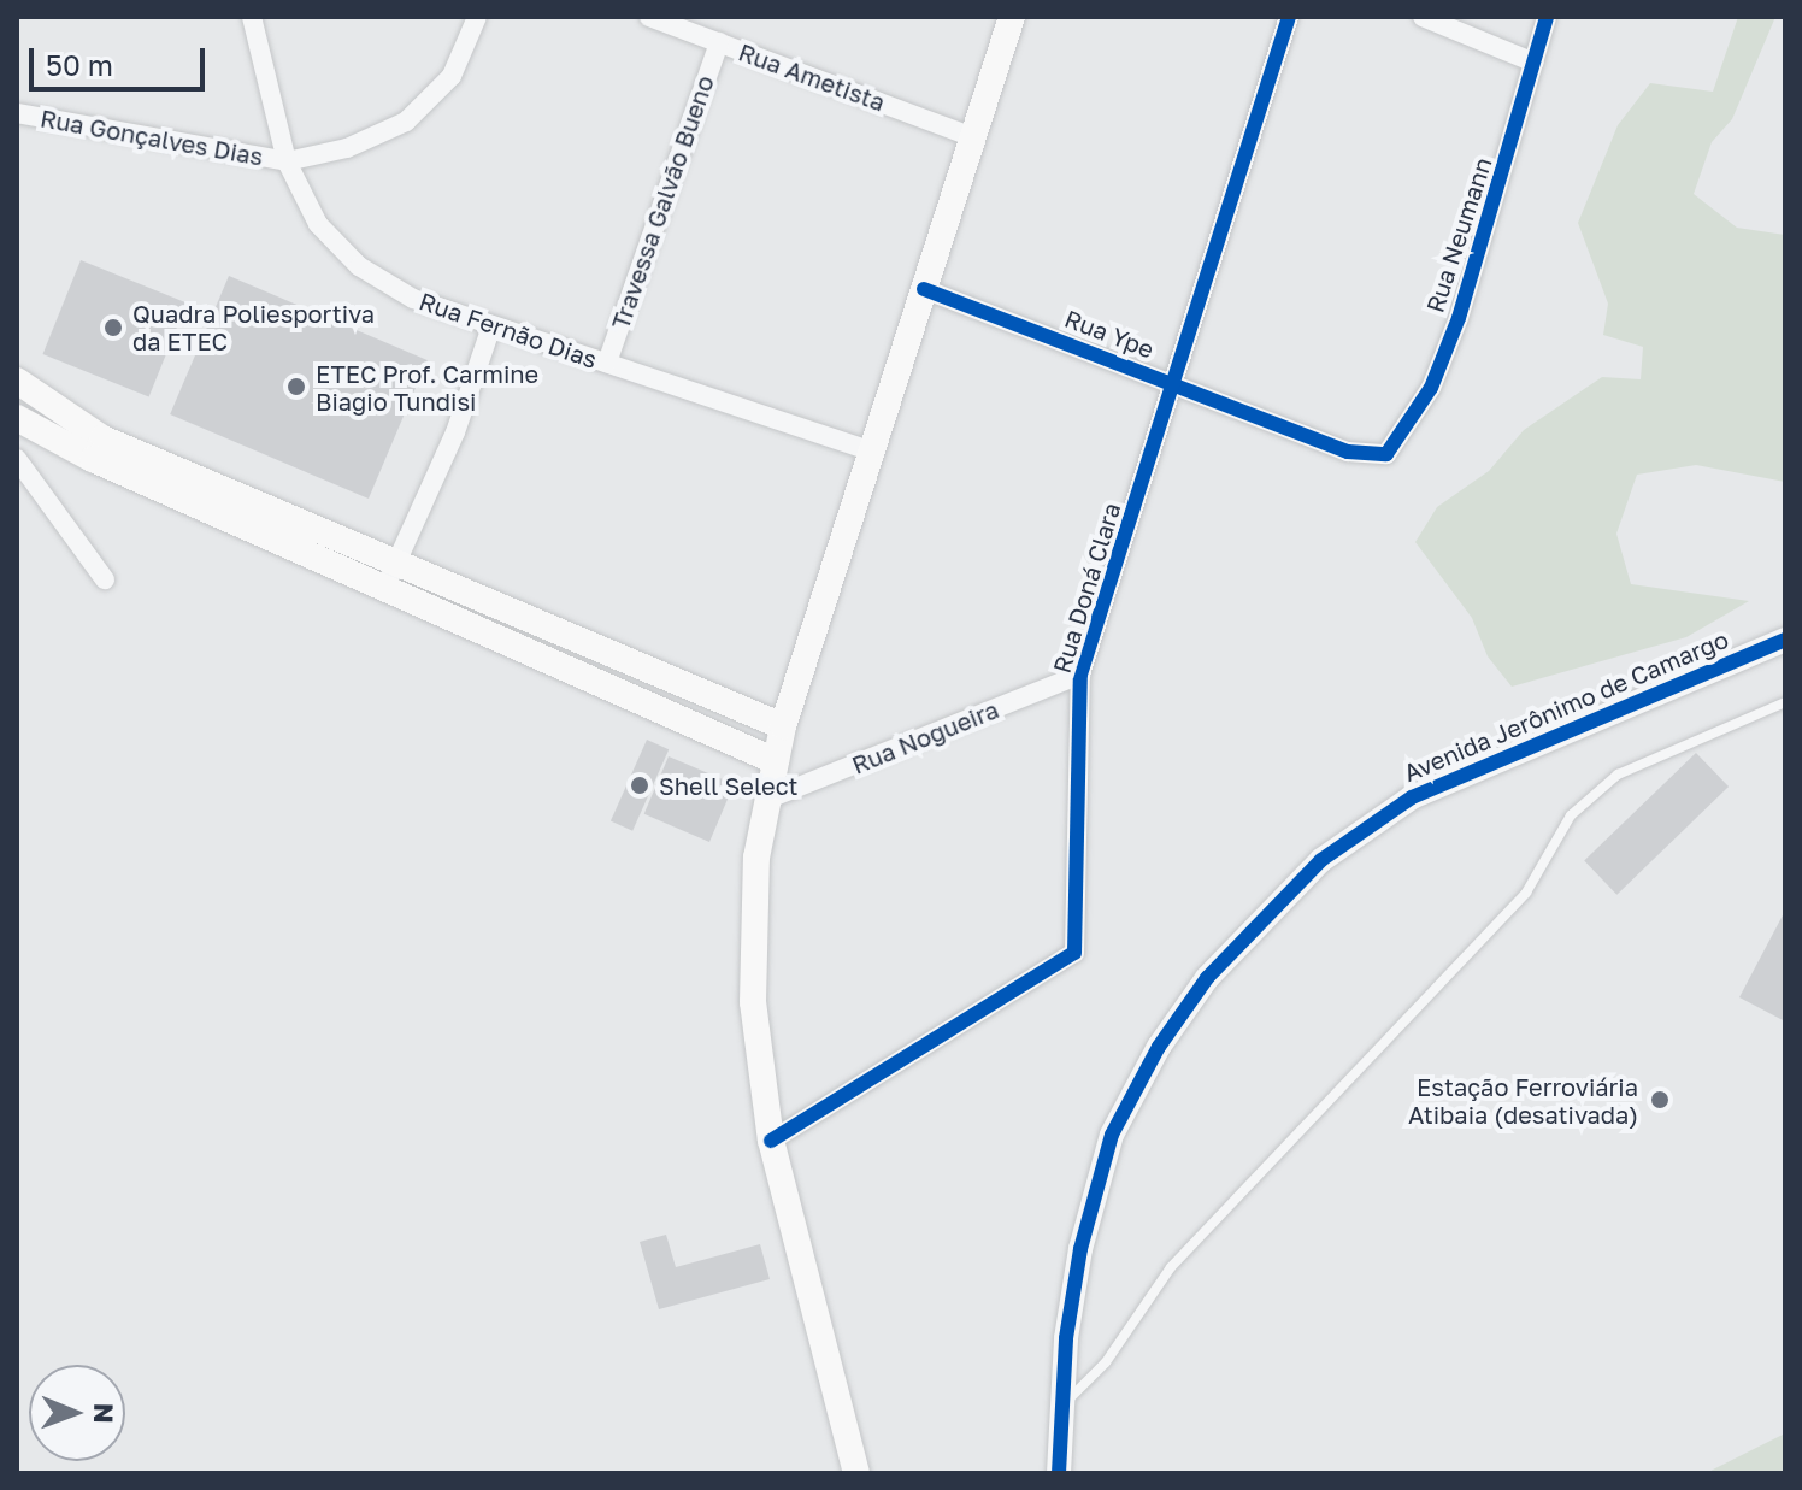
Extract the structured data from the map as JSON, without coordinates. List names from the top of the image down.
{
  "streets": {
    "street": [
      "Rua Ametista",
      "Rua Gonçalves Dias",
      "Travessa Galvão Bueno",
      "Rua Neumann",
      "Rua Fernão Dias",
      "Rua Ype",
      "Rua Doná Clara",
      "Avenida Jerônimo de Camargo",
      "Rua Nogueira"
    ]
  },
  "crossings": [
    ["Rua Ametista", "Travessa Galvão Bueno"],
    ["Rua Gonçalves Dias", "Rua Fernão Dias"],
    ["Travessa Galvão Bueno", "Rua Fernão Dias"],
    ["Rua Neumann", "Rua Ype"],
    ["Rua Ype", "Rua Doná Clara"],
    ["Rua Doná Clara", "Rua Nogueira"]
  ],
  "places": [
    "Quadra Poliesportiva da ETEC",
    "ETEC Prof. Carmine Biagio Tundisi",
    "Shell Select",
    "Estação Ferroviária Atibaia (desativada)"
  ],
  "scale_bar": "50 m",
  "north": "right"
}
